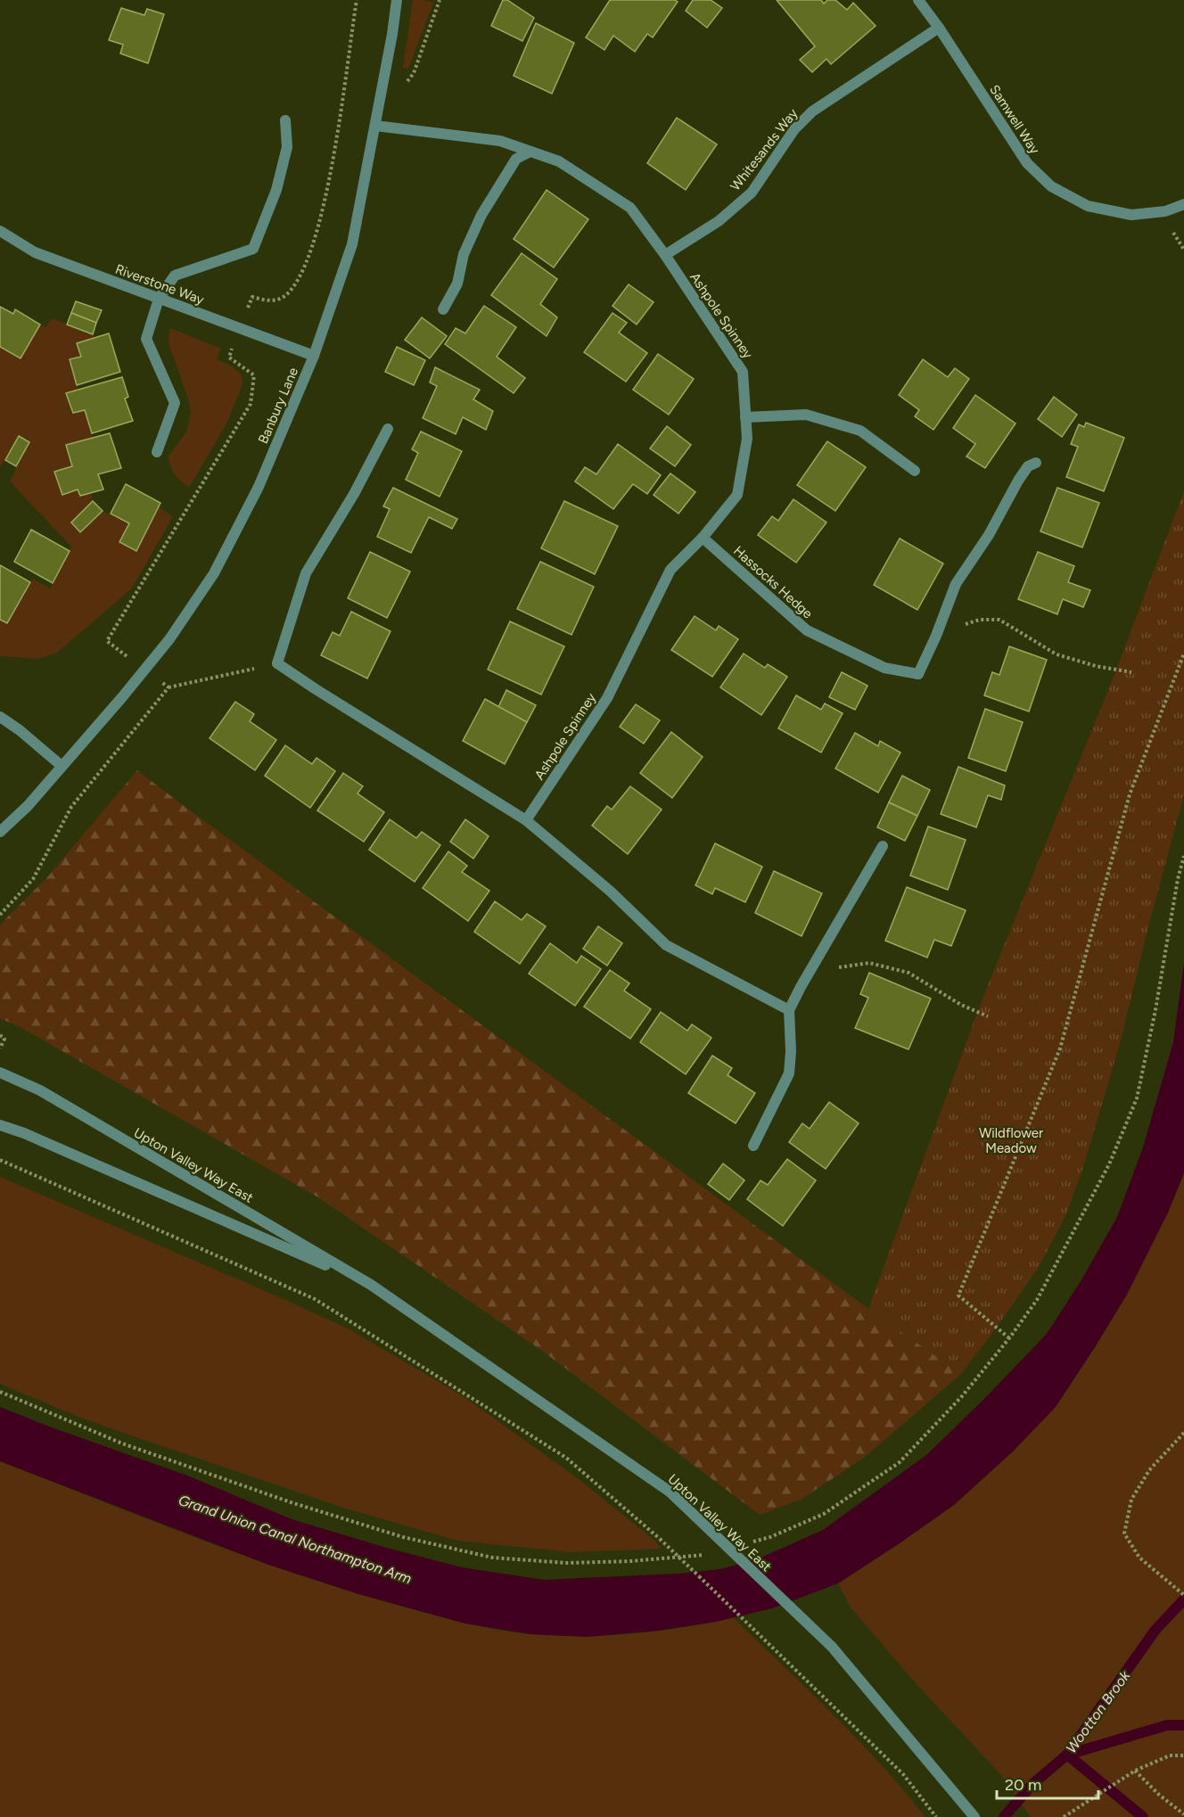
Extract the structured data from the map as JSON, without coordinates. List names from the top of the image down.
{
  "streets": {
    "street": [
      "Samwell Way",
      "Whitesands Way",
      "Riverstone Way",
      "Ashpole Spinney",
      "Banbury Lane",
      "Hassocks Hedge",
      "Upton Valley Way East"
    ]
  },
  "crossings": [
    ["Samwell Way", "Whitesands Way"],
    ["Whitesands Way", "Ashpole Spinney"],
    ["Riverstone Way", "Banbury Lane"],
    ["Ashpole Spinney", "Banbury Lane"],
    ["Ashpole Spinney", "Hassocks Hedge"]
  ],
  "water": ["Grand Union Canal Northampton Arm", "Wootton Brook"],
  "parks": ["Wildflower Meadow"],
  "scale_bar": "20 m"
}
